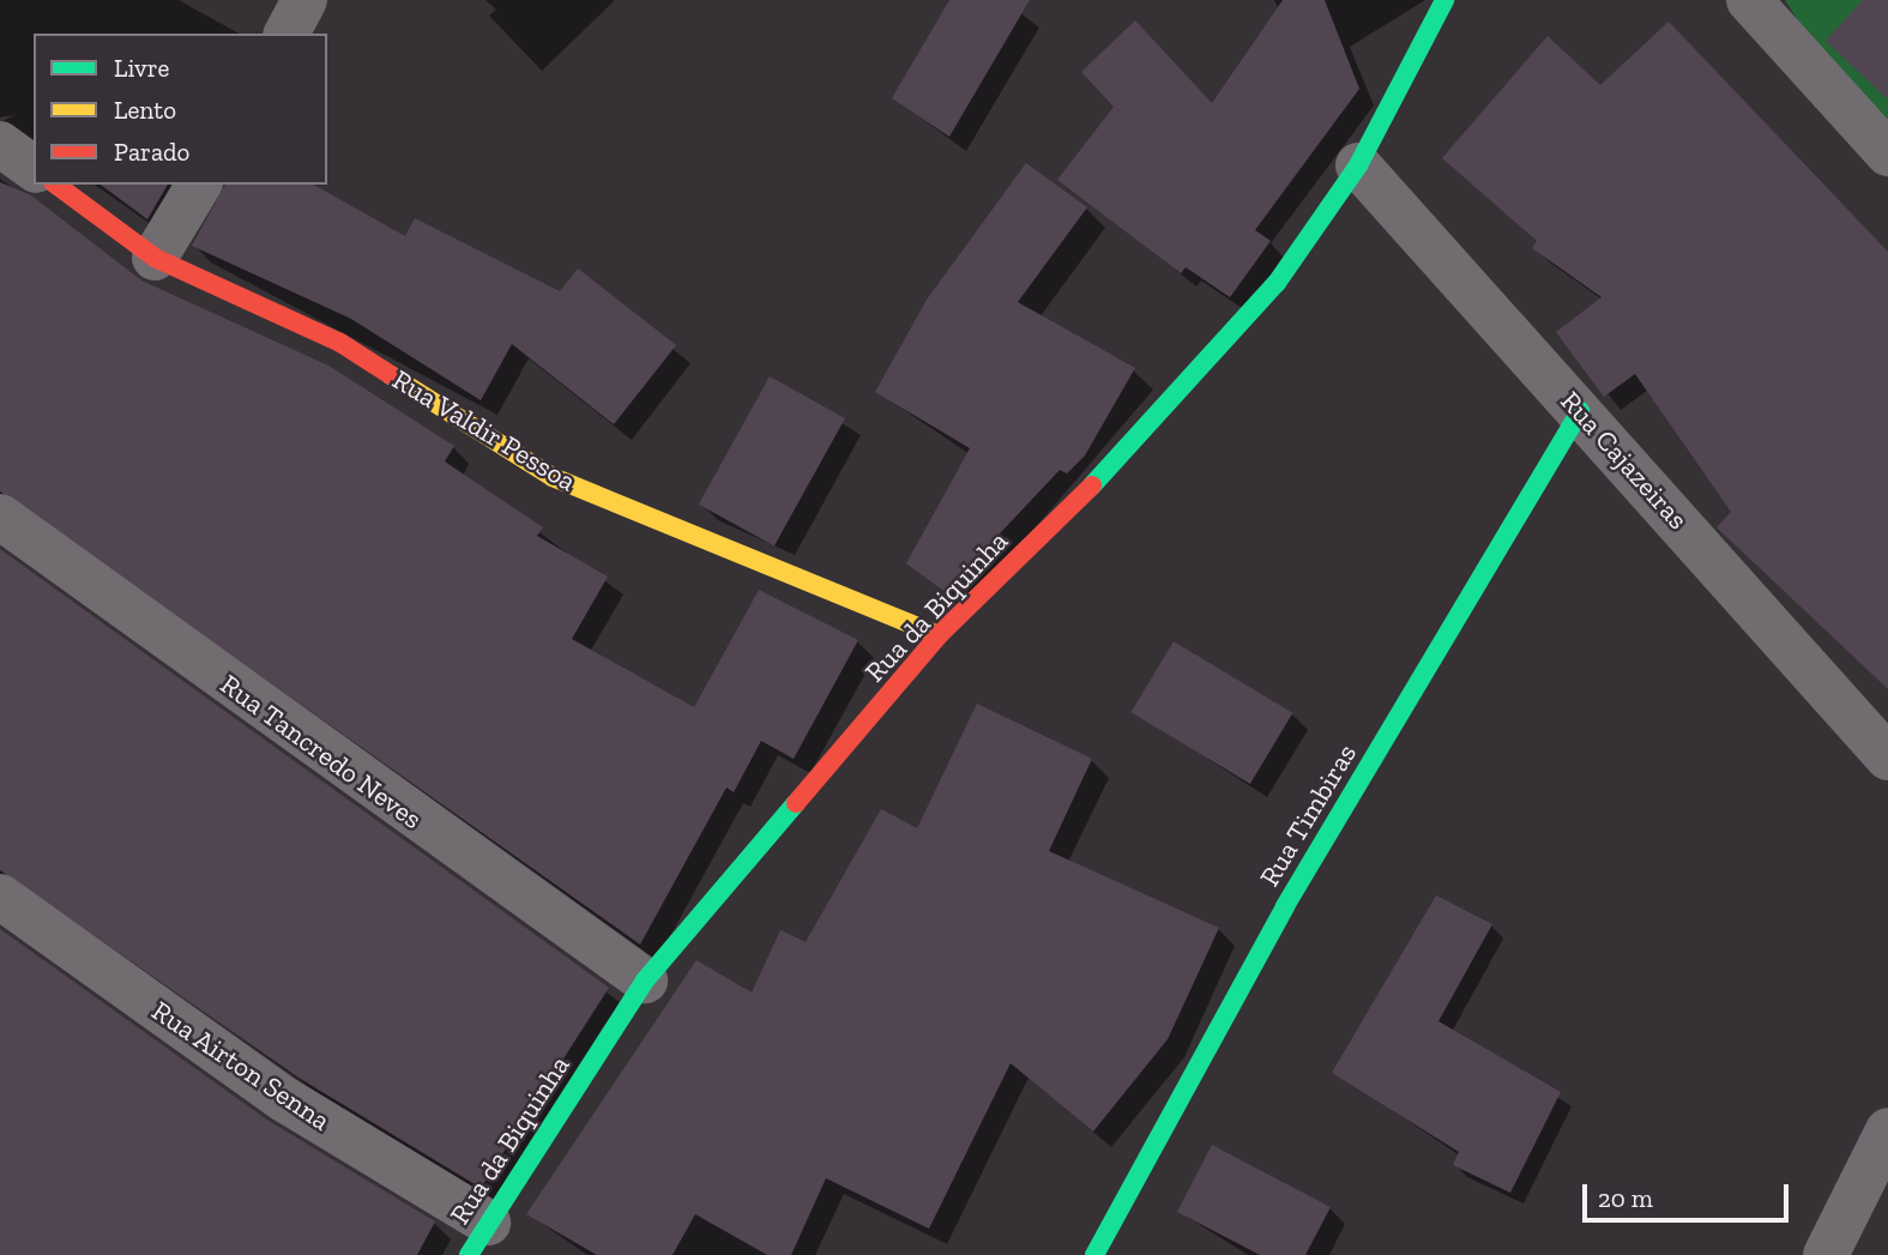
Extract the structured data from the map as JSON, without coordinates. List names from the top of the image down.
{
  "streets": {
    "street": [
      "Rua Valdir Pessoa",
      "Rua Cajazeiras",
      "Rua da Biquinha",
      "Rua Tancredo Neves",
      "Rua Timbiras",
      "Rua Airton Senna"
    ]
  },
  "crossings": [
    ["Rua Valdir Pessoa", "Rua da Biquinha"],
    ["Rua Cajazeiras", "Rua da Biquinha"],
    ["Rua Cajazeiras", "Rua Timbiras"],
    ["Rua da Biquinha", "Rua Tancredo Neves"],
    ["Rua da Biquinha", "Rua Airton Senna"]
  ],
  "legend": ["Livre", "Lento", "Parado"],
  "scale_bar": "20 m"
}
